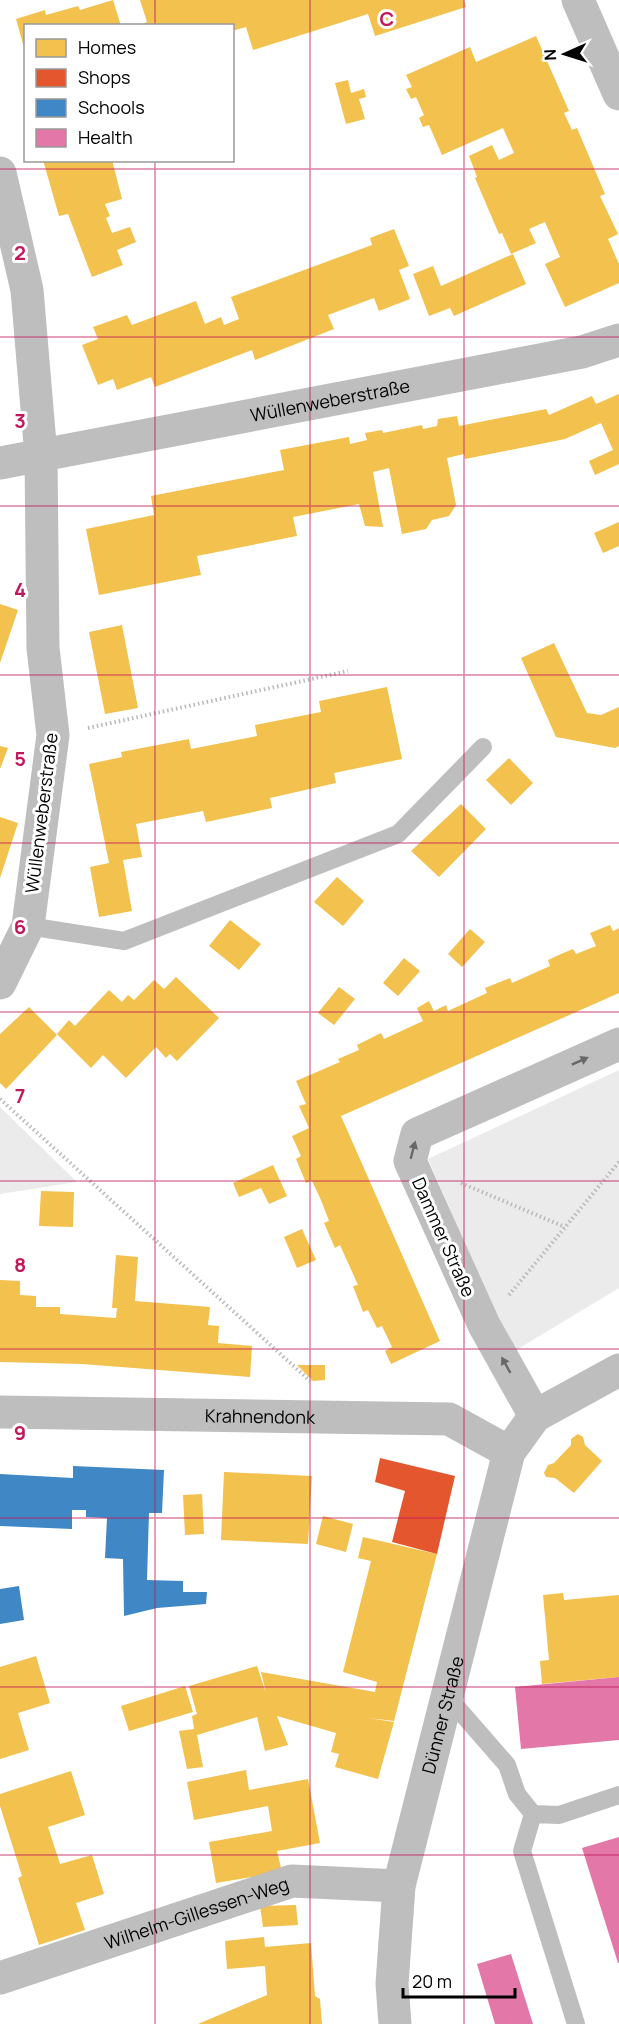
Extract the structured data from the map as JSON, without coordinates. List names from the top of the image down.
{
  "streets": {
    "street": [
      "Wüllenweberstraße",
      "Dammer Straße",
      "Krahnendonk",
      "Dünner Straße",
      "Wilhelm-Gillessen-Weg"
    ]
  },
  "crossings": [
    ["Dammer Straße", "Dünner Straße"],
    ["Krahnendonk", "Dünner Straße"],
    ["Dünner Straße", "Wilhelm-Gillessen-Weg"]
  ],
  "legend": [
    "Homes",
    "Shops",
    "Schools",
    "Health"
  ],
  "scale_bar": "20 m",
  "north": "left",
  "grid": {
    "columns": ["C"],
    "rows": [
      "2",
      "3",
      "4",
      "5",
      "6",
      "7",
      "8",
      "9"
    ]
  }
}
